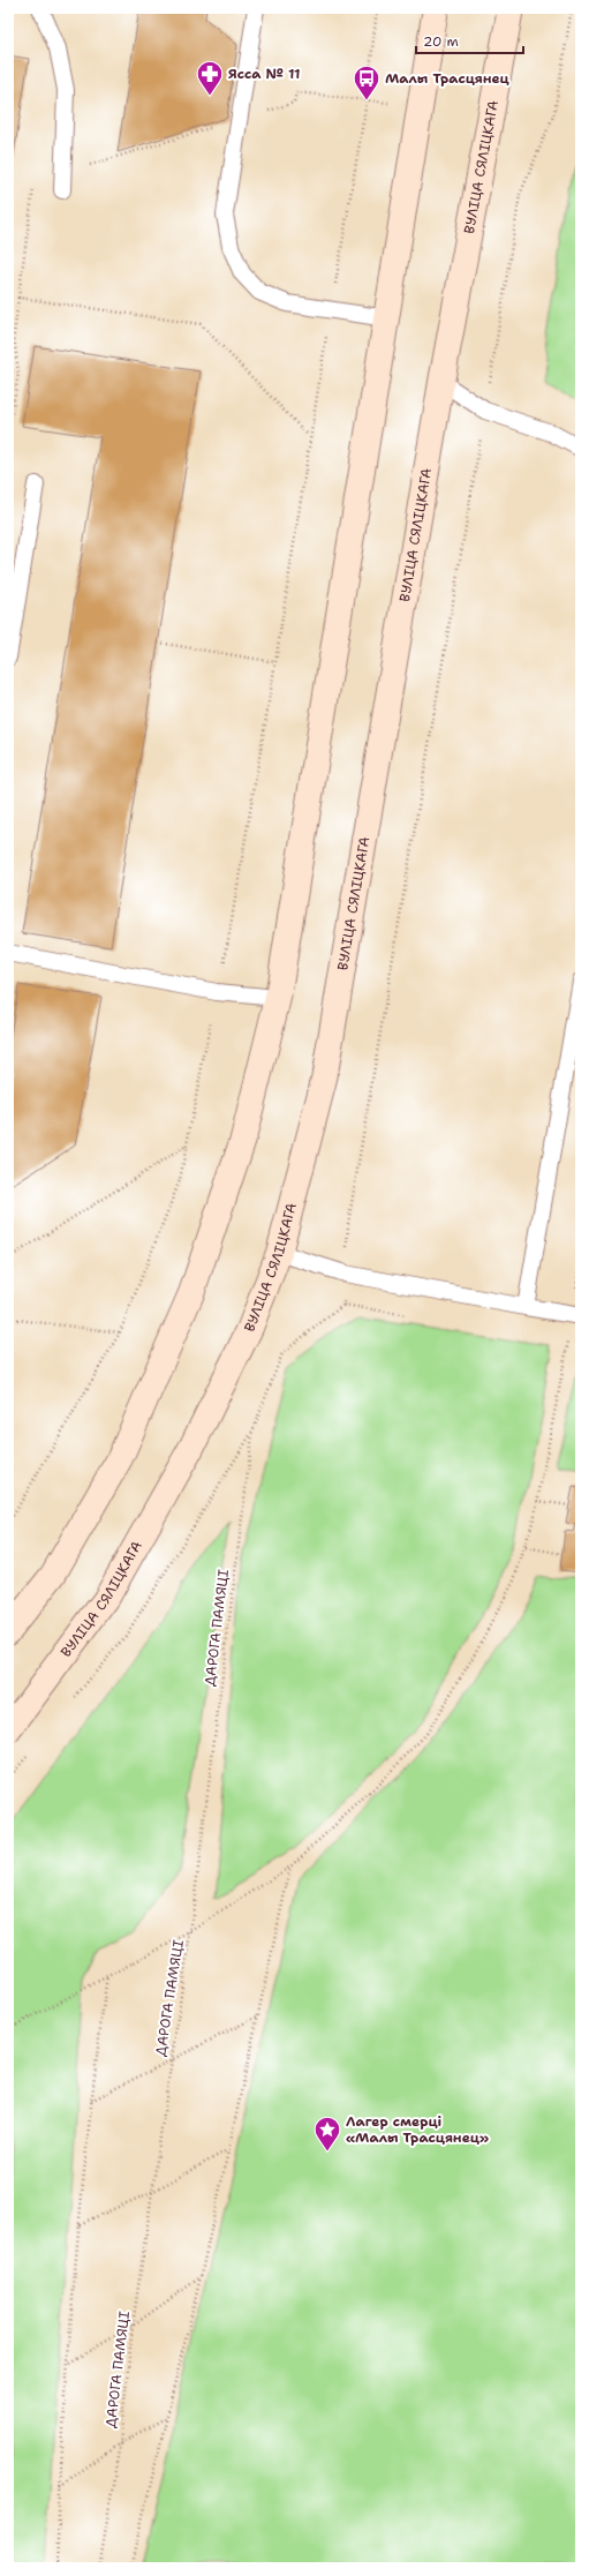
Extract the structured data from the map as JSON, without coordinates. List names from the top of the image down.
{
  "streets": {
    "main road": ["ВУЛІЦА СЯЛІЦКАГА"],
    "path": ["ДАРОГА ПАМЯЦІ"]
  },
  "places": {
    "pharmacy": ["Ясса № 11"],
    "bus stop": ["Малы Трасцянец"],
    "place": ["Лагер смерці «Малы Трасцянец»"]
  },
  "scale_bar": "20 m"
}
